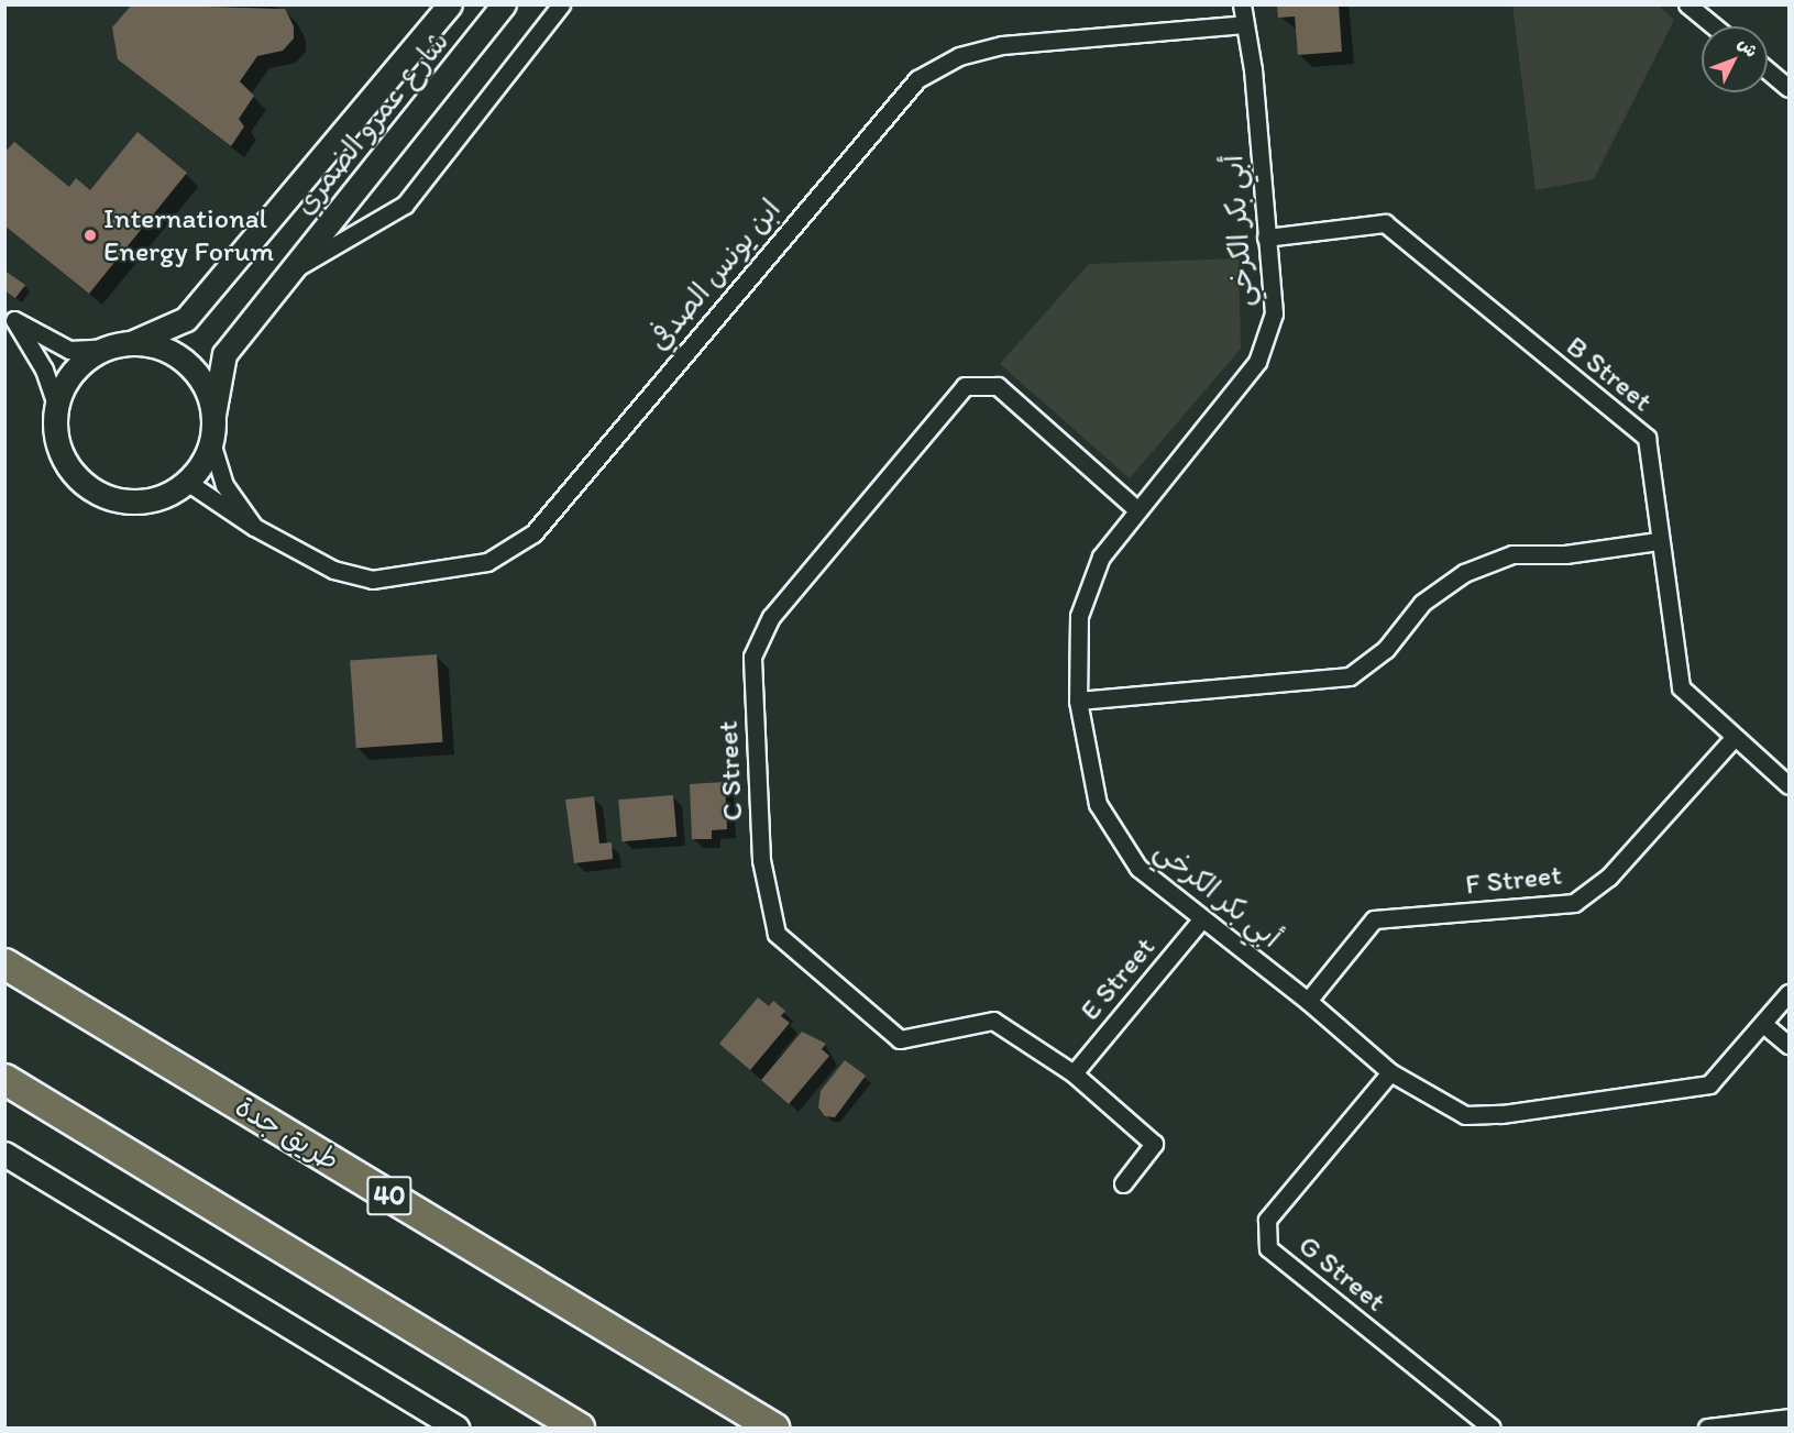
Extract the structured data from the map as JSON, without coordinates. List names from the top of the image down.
{
  "streets": {
    "highway": ["طريق جدة", "40"],
    "street": [
      "شارع عمرو الضمري",
      "أبي بكر الكرخي",
      "ابن يونس الصدفي",
      "B Street",
      "C Street",
      "F Street",
      "E Street",
      "G Street"
    ]
  },
  "crossings": [
    ["شارع عمرو الضمري", "ابن يونس الصدفي"],
    ["أبي بكر الكرخي", "ابن يونس الصدفي"],
    ["أبي بكر الكرخي", "B Street"],
    ["أبي بكر الكرخي", "C Street"],
    ["أبي بكر الكرخي", "F Street"],
    ["أبي بكر الكرخي", "E Street"],
    ["أبي بكر الكرخي", "G Street"],
    ["B Street", "F Street"],
    ["C Street", "E Street"]
  ],
  "places": ["International Energy Forum"],
  "north": "top right"
}
